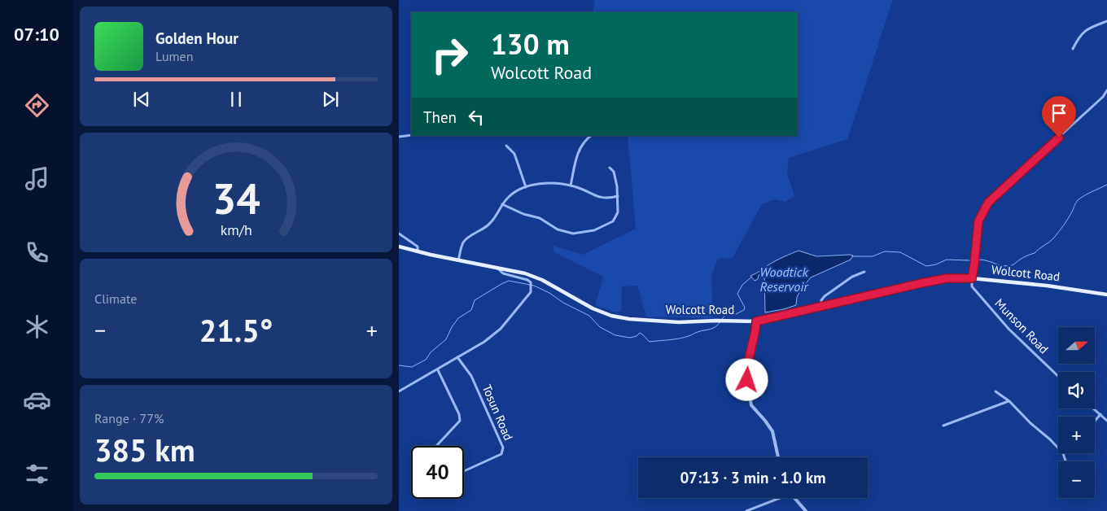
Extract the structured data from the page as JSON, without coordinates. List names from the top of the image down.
{
  "streets": {
    "main road": ["Wolcott Road"],
    "street": ["Munson Road", "Tosun Road"]
  },
  "crossings": [
    ["Wolcott Road", "Munson Road"]
  ],
  "water": ["Woodtick Reservoir"],
  "north": "right",
  "page": {
    "tabs": "07:10",
    "turn": ["130 m", "Wolcott Road"],
    "song": ["Golden Hour", "Lumen"],
    "then": "Then",
    "tile": [
      "Climate",
      ["Range · 77%", "385 km"]
    ],
    "heat": ["−", "21.5°", "+"],
    "map_buttons": ["+", "−"],
    "limit": "40",
    "trip": "07:13 · 3 min · 1.0 km",
    "gauge": ["34", "km/h"]
  }
}
